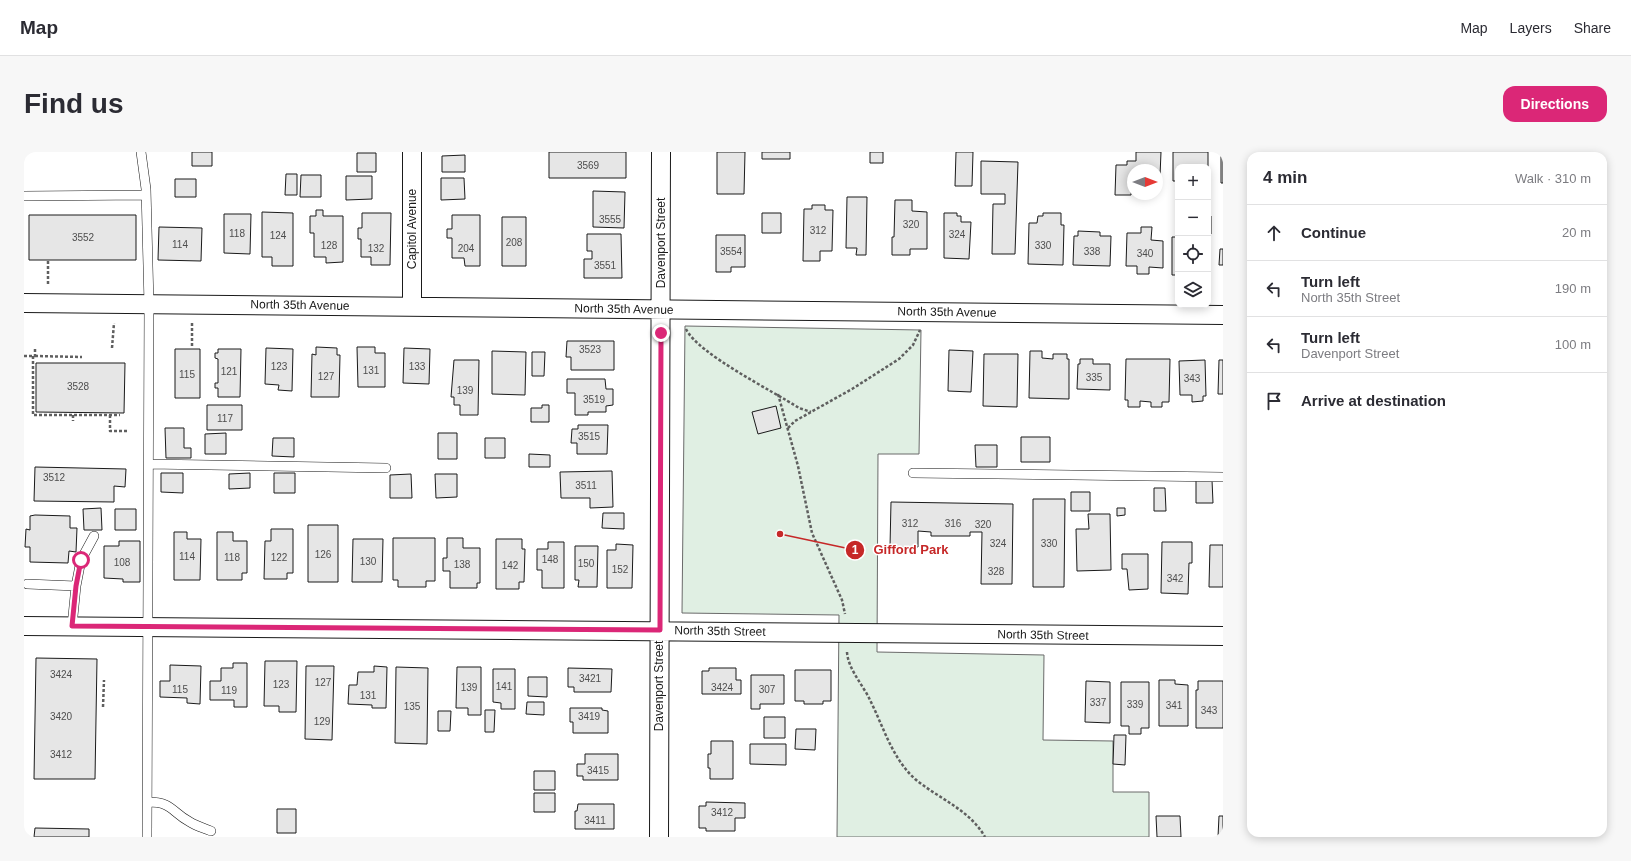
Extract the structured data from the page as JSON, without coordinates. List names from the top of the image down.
{
  "streets": {
    "street": [
      "Capitol Avenue",
      "Davenport Street",
      "North 35th Avenue",
      "North 35th Street"
    ]
  },
  "crossings": [
    ["Capitol Avenue", "North 35th Avenue"],
    ["Davenport Street", "North 35th Avenue"],
    ["Davenport Street", "North 35th Street"]
  ],
  "places": ["Gifford Park"],
  "house_numbers": [
    "3569",
    "3555",
    "320",
    "312",
    "118",
    "324",
    "124",
    "3552",
    "208",
    "114",
    "128",
    "330",
    "132",
    "204",
    "3554",
    "338",
    "340",
    "3551",
    "3523",
    "123",
    "133",
    "131",
    "121",
    "115",
    "127",
    "335",
    "343",
    "3528",
    "139",
    "3519",
    "117",
    "3515",
    "3512",
    "3511",
    "312",
    "316",
    "320",
    "324",
    "330",
    "126",
    "114",
    "118",
    "122",
    "148",
    "130",
    "108",
    "150",
    "138",
    "142",
    "152",
    "328",
    "342",
    "3424",
    "3421",
    "127",
    "123",
    "141",
    "139",
    "3424",
    "115",
    "307",
    "119",
    "131",
    "337",
    "339",
    "341",
    "135",
    "343",
    "3420",
    "3419",
    "129",
    "3412",
    "3415",
    "3412",
    "3411"
  ],
  "north": "right",
  "page": {
    "header": "Map",
    "nav": ["Map", "Layers", "Share"],
    "buttons": "Directions",
    "title": "Find us",
    "heading": ["4 min", "Walk · 310 m"],
    "map_buttons": ["+", "−"],
    "list": [
      ["Continue", "20 m"],
      ["Turn left", "North 35th Street", "190 m"],
      ["Turn left", "Davenport Street", "100 m"],
      "Arrive at destination"
    ]
  }
}
